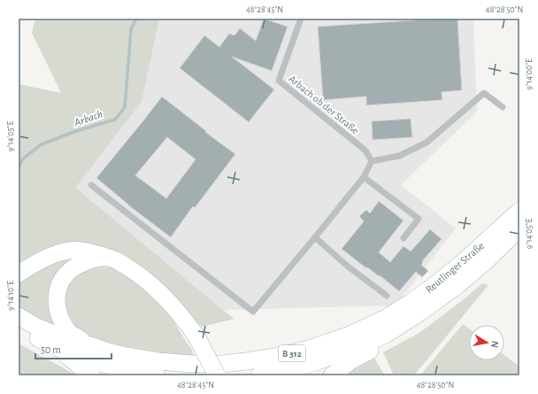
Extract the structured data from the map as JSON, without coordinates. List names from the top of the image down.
{
  "streets": {
    "main road": ["Reutlinger Straße", "B 312"],
    "street": ["Arbach ob der Straße"]
  },
  "crossings": [
    ["Reutlinger Straße", "B 312"]
  ],
  "water": ["Arbach"],
  "scale_bar": "50 m",
  "north": "right",
  "coordinates": [
    "48°28'45\"N",
    "48°28'50\"N",
    "9°14'00\"E",
    "9°14'05\"E",
    "9°14'10\"E"
  ]
}
